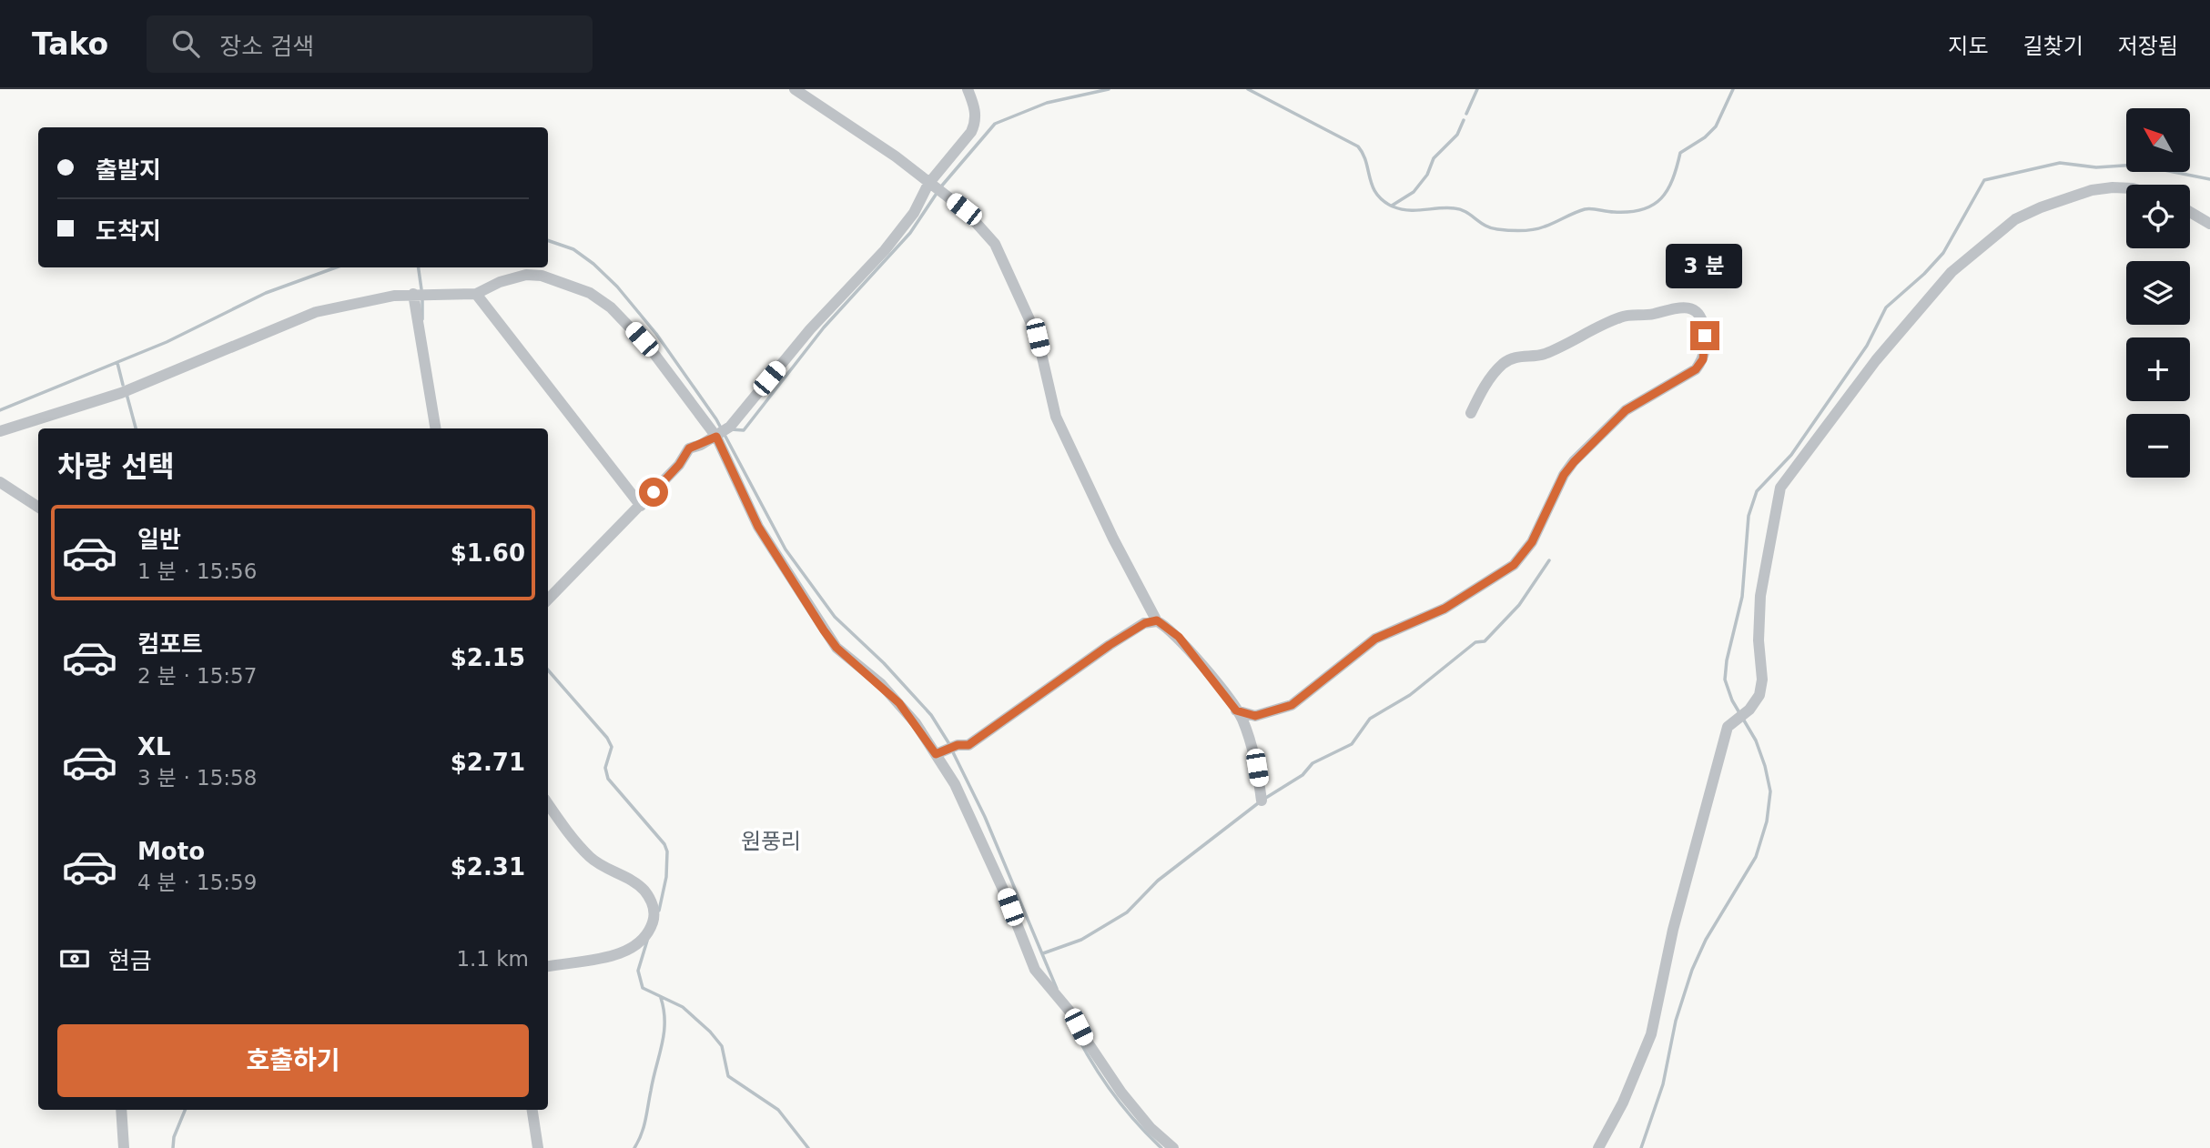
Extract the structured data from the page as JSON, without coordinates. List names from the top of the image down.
{
  "districts": ["원풍리"],
  "north": "top left",
  "page": {
    "header": "Tako",
    "search": "장소 검색",
    "nav": ["지도", "길찾기", "저장됨"],
    "map_buttons": ["+", "−"],
    "banner": ["출발지", "도착지"],
    "bubble": "3 분",
    "heading": "차량 선택",
    "list": [
      {
        "name": "일반",
        "note": "1 분 · 15:56",
        "value": "$1.60"
      },
      {
        "name": "컴포트",
        "note": "2 분 · 15:57",
        "value": "$2.15"
      },
      {
        "name": "XL",
        "note": "3 분 · 15:58",
        "value": "$2.71"
      },
      {
        "name": "Moto",
        "note": "4 분 · 15:59",
        "value": "$2.31"
      }
    ],
    "pay": ["현금", "1.1 km"],
    "buttons": "호출하기"
  }
}
